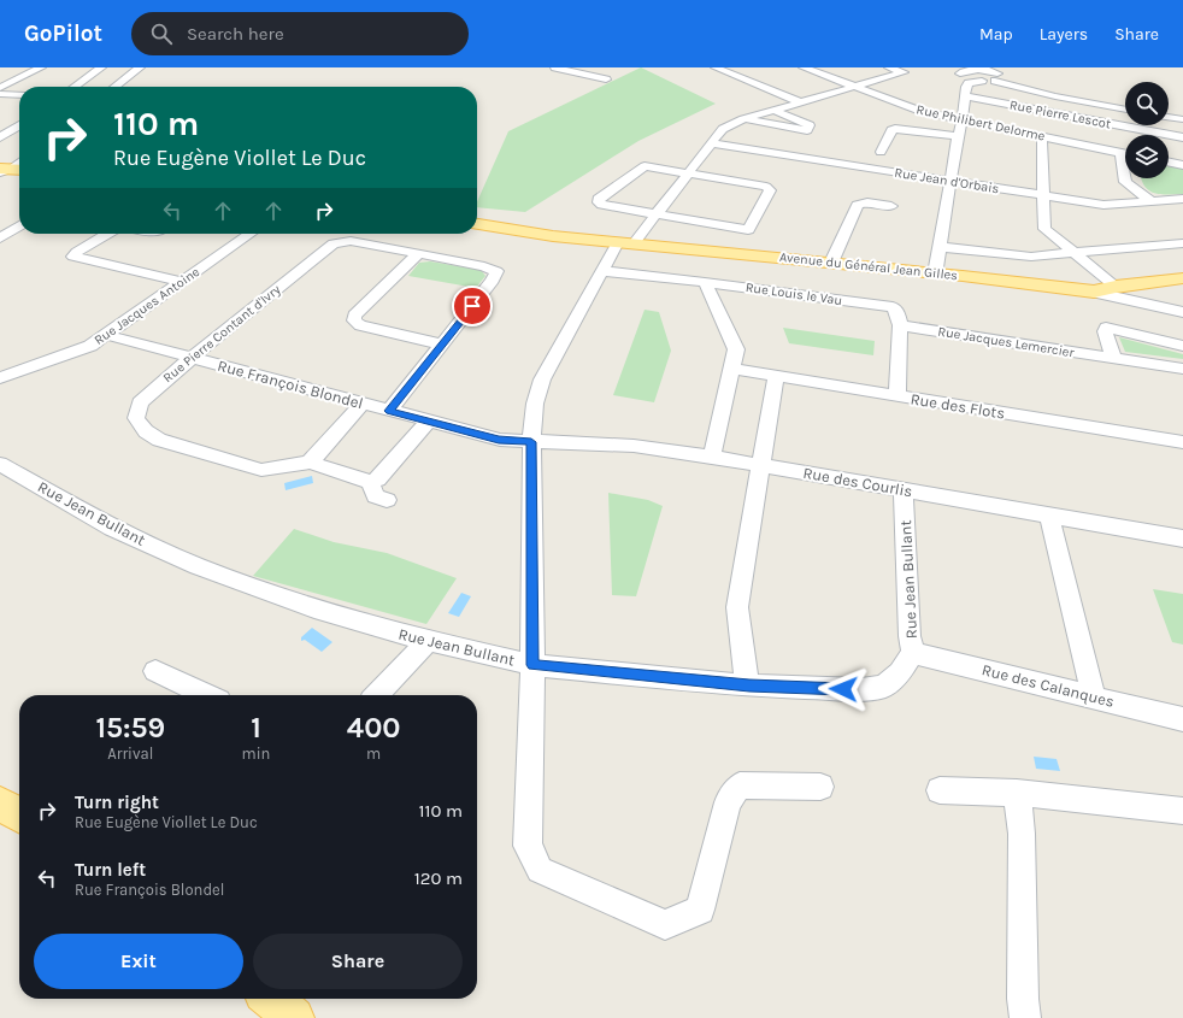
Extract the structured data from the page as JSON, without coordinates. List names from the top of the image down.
{
  "streets": {
    "main road": ["Avenue du Général Jean Gilles"],
    "street": [
      "Rue Pierre Lescot",
      "Rue Philibert Delorme",
      "Rue Jean d'Orbais",
      "Rue Louis le Vau",
      "Rue Jacques Antoine",
      "Rue Pierre Contant d'Ivry",
      "Rue Jacques Lemercier",
      "Rue François Blondel",
      "Rue des Flots",
      "Rue des Courlis",
      "Rue Jean Bullant",
      "Rue des Calanques"
    ]
  },
  "crossings": [
    ["Rue Louis le Vau", "Rue Jacques Lemercier"],
    ["Rue Jacques Antoine", "Rue François Blondel"],
    ["Rue Pierre Contant d'Ivry", "Rue François Blondel"],
    ["Rue François Blondel", "Rue des Courlis"],
    ["Rue des Courlis", "Rue Jean Bullant"],
    ["Rue Jean Bullant", "Rue des Calanques"]
  ],
  "page": {
    "header": "GoPilot",
    "search": "Search here",
    "nav": ["Map", "Layers", "Share"],
    "turn": ["110 m", "Rue Eugène Viollet Le Duc"],
    "eta": [
      "15:59",
      "Arrival",
      "1",
      "min",
      "400",
      "m"
    ],
    "list": [
      {
        "name": "Turn right",
        "note": "Rue Eugène Viollet Le Duc",
        "value": "110 m"
      },
      {
        "name": "Turn left",
        "note": "Rue François Blondel",
        "value": "120 m"
      }
    ],
    "buttons": ["Exit", "Share"]
  }
}
